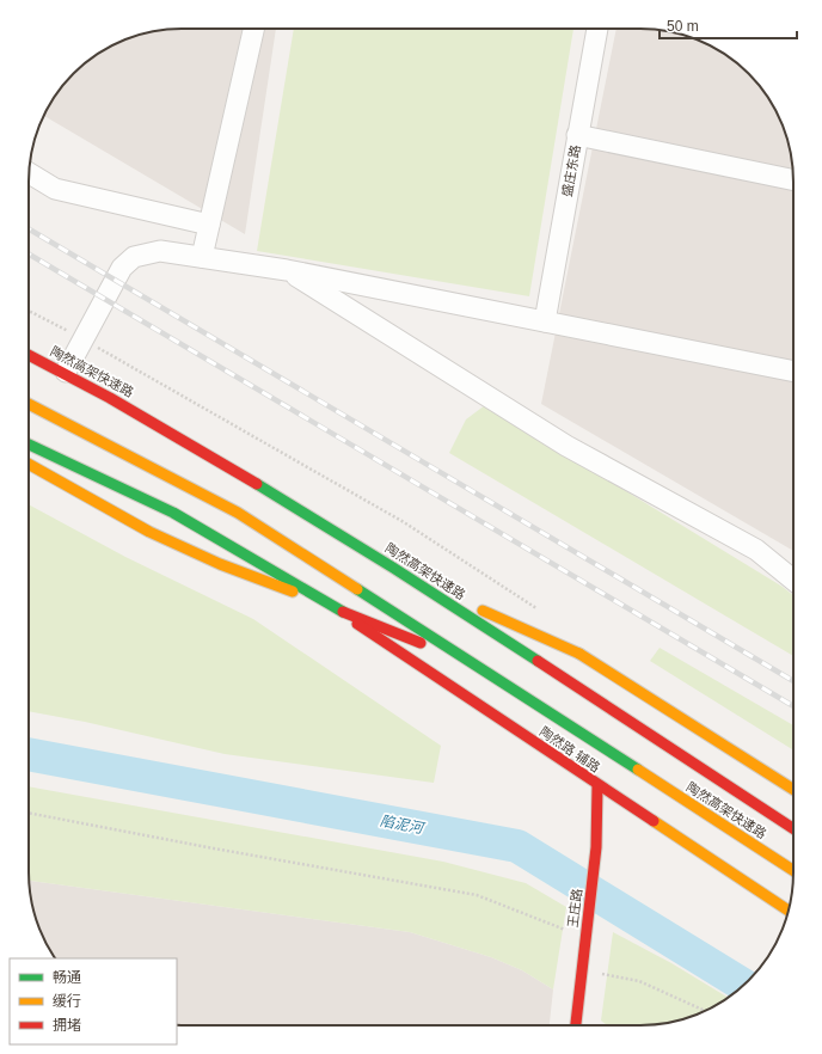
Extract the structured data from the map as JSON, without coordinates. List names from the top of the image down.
{
  "streets": {
    "main road": ["陶然高架快速路", "陶然路 辅路", "王庄路"],
    "street": ["盛庄东路"]
  },
  "crossings": [
    ["陶然路 辅路", "王庄路"]
  ],
  "water": ["陷泥河"],
  "legend": ["畅通", "缓行", "拥堵"],
  "scale_bar": "50 m"
}
